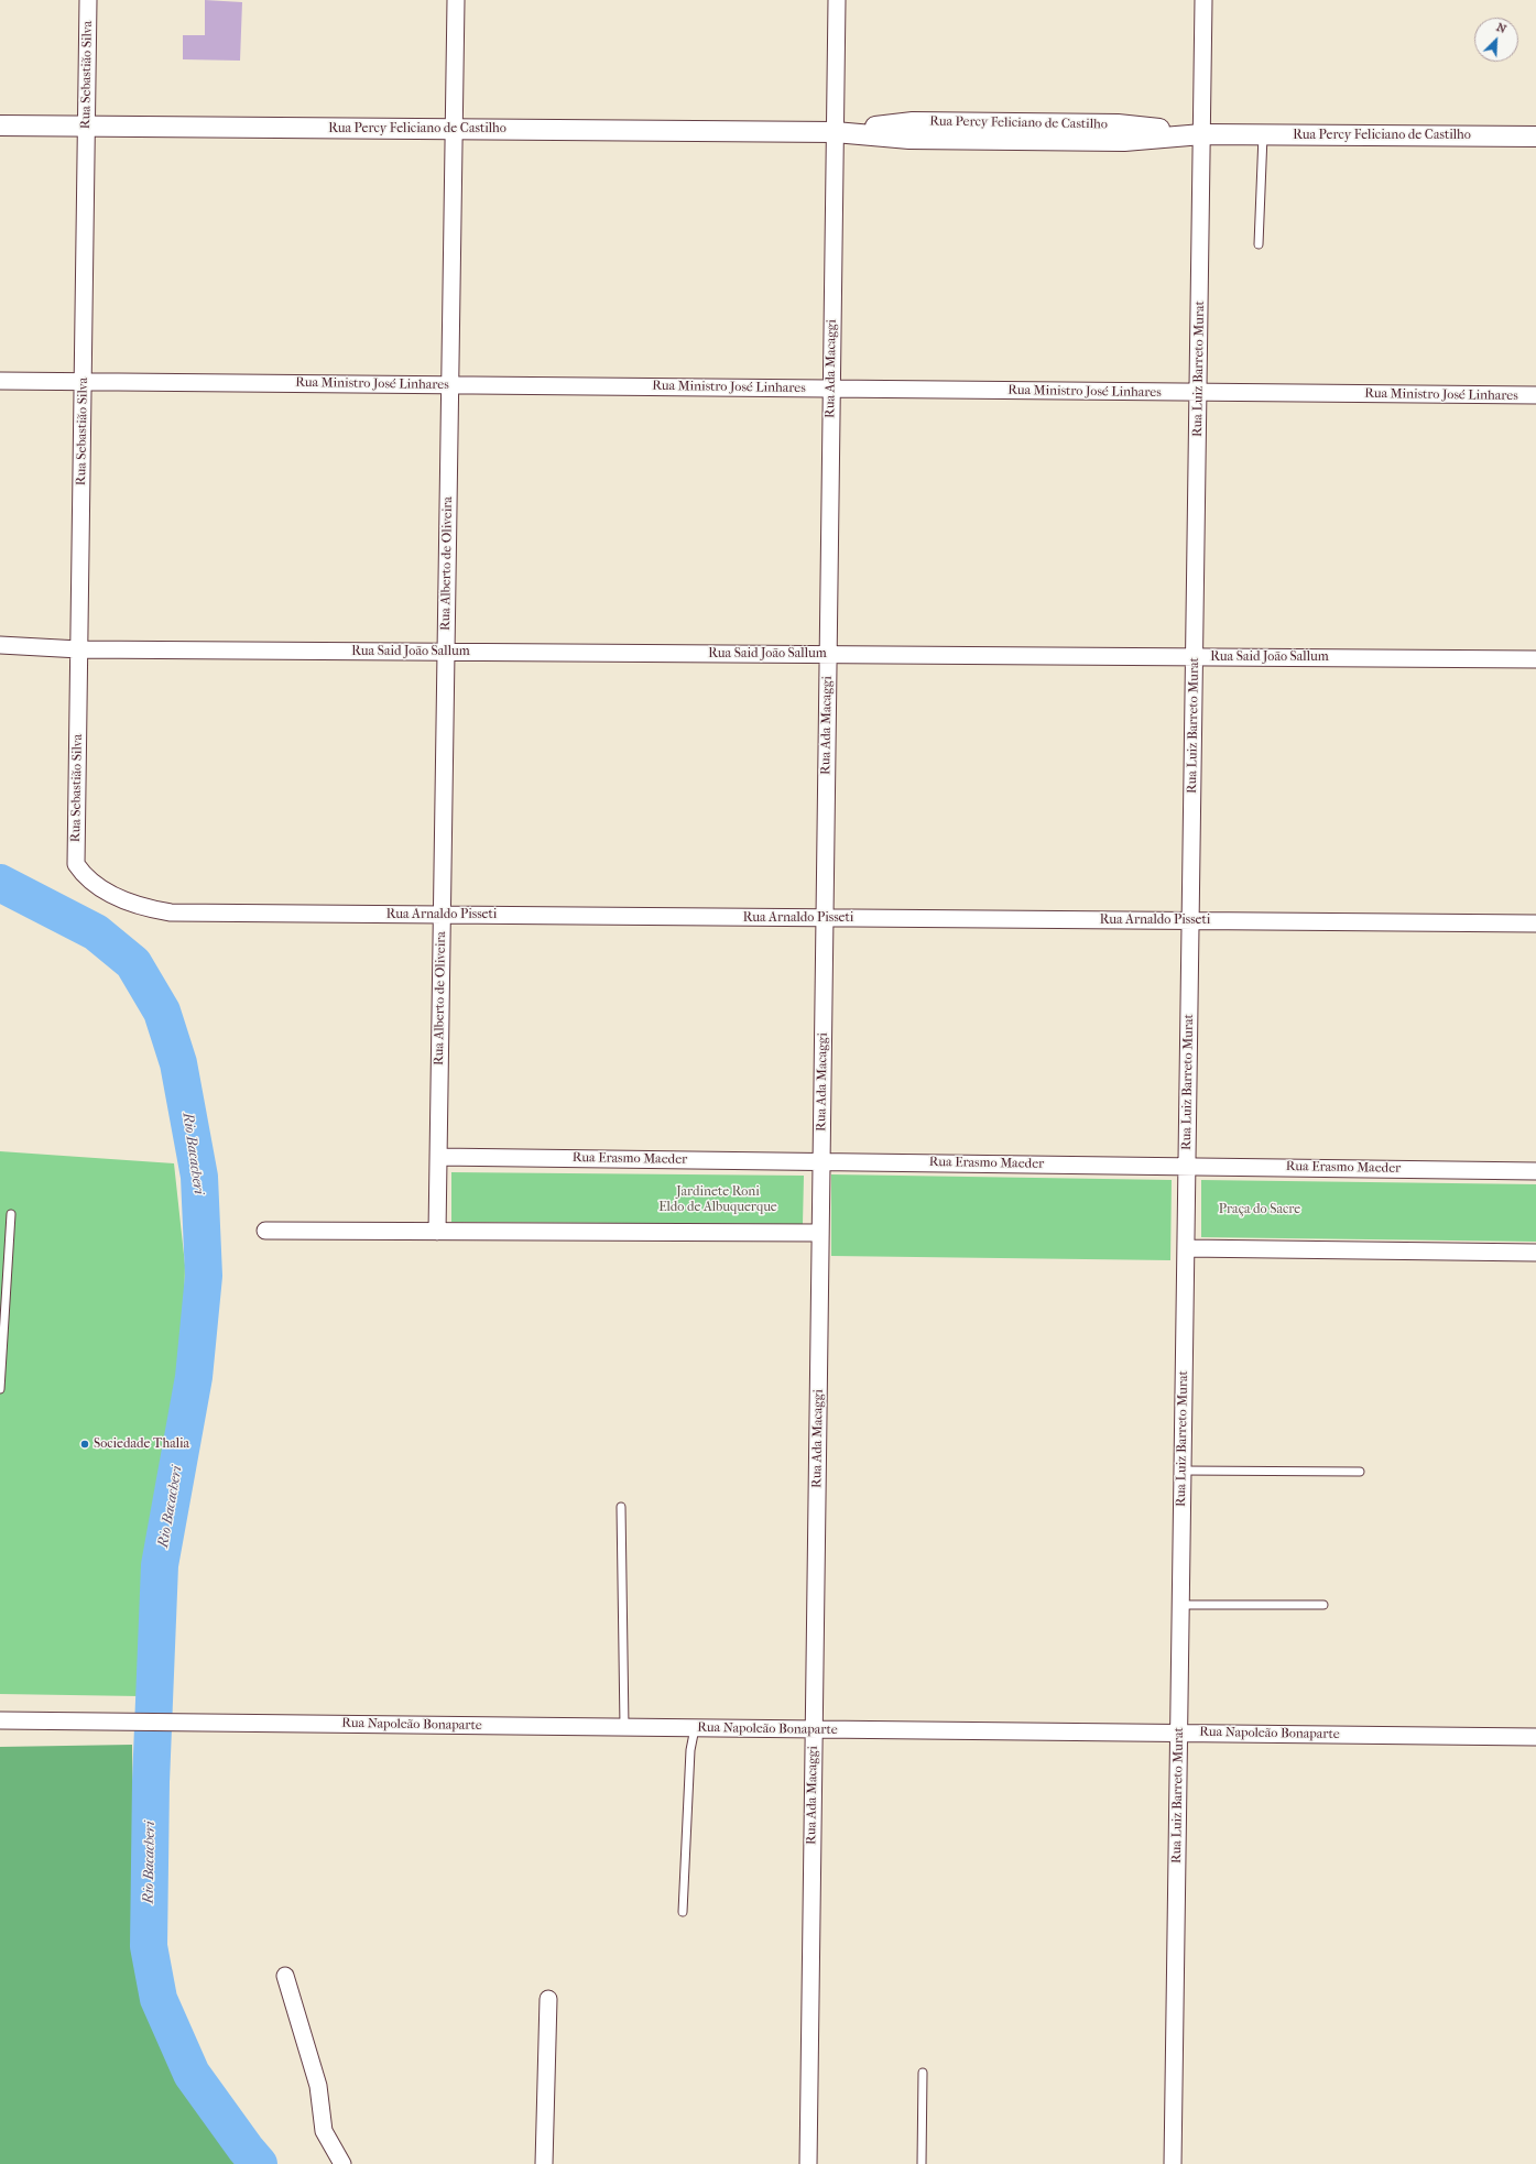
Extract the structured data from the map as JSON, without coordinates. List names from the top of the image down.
{
  "streets": {
    "street": [
      "Rua Sebastião Silva",
      "Rua Percy Feliciano de Castilho",
      "Rua Ada Macaggi",
      "Rua Luiz Barreto Murat",
      "Rua Ministro José Linhares",
      "Rua Alberto de Oliveira",
      "Rua Said João Sallum",
      "Rua Arnaldo Pisseti",
      "Rua Erasmo Maeder",
      "Rua Napoleão Bonaparte"
    ]
  },
  "crossings": [
    ["Rua Sebastião Silva", "Rua Percy Feliciano de Castilho"],
    ["Rua Sebastião Silva", "Rua Ministro José Linhares"],
    ["Rua Sebastião Silva", "Rua Said João Sallum"],
    ["Rua Sebastião Silva", "Rua Arnaldo Pisseti"],
    ["Rua Percy Feliciano de Castilho", "Rua Ada Macaggi"],
    ["Rua Percy Feliciano de Castilho", "Rua Luiz Barreto Murat"],
    ["Rua Percy Feliciano de Castilho", "Rua Alberto de Oliveira"],
    ["Rua Ada Macaggi", "Rua Ministro José Linhares"],
    ["Rua Ada Macaggi", "Rua Said João Sallum"],
    ["Rua Ada Macaggi", "Rua Arnaldo Pisseti"],
    ["Rua Ada Macaggi", "Rua Erasmo Maeder"],
    ["Rua Ada Macaggi", "Rua Napoleão Bonaparte"],
    ["Rua Luiz Barreto Murat", "Rua Ministro José Linhares"],
    ["Rua Luiz Barreto Murat", "Rua Said João Sallum"],
    ["Rua Luiz Barreto Murat", "Rua Arnaldo Pisseti"],
    ["Rua Luiz Barreto Murat", "Rua Erasmo Maeder"],
    ["Rua Luiz Barreto Murat", "Rua Napoleão Bonaparte"],
    ["Rua Ministro José Linhares", "Rua Alberto de Oliveira"],
    ["Rua Alberto de Oliveira", "Rua Said João Sallum"],
    ["Rua Alberto de Oliveira", "Rua Arnaldo Pisseti"],
    ["Rua Alberto de Oliveira", "Rua Erasmo Maeder"]
  ],
  "water": ["Rio Bacacheri"],
  "parks": ["Jardinete Roni Eldo de Albuquerque", "Praça do Sacre"],
  "places": ["Sociedade Thalia"],
  "north": "top right"
}
